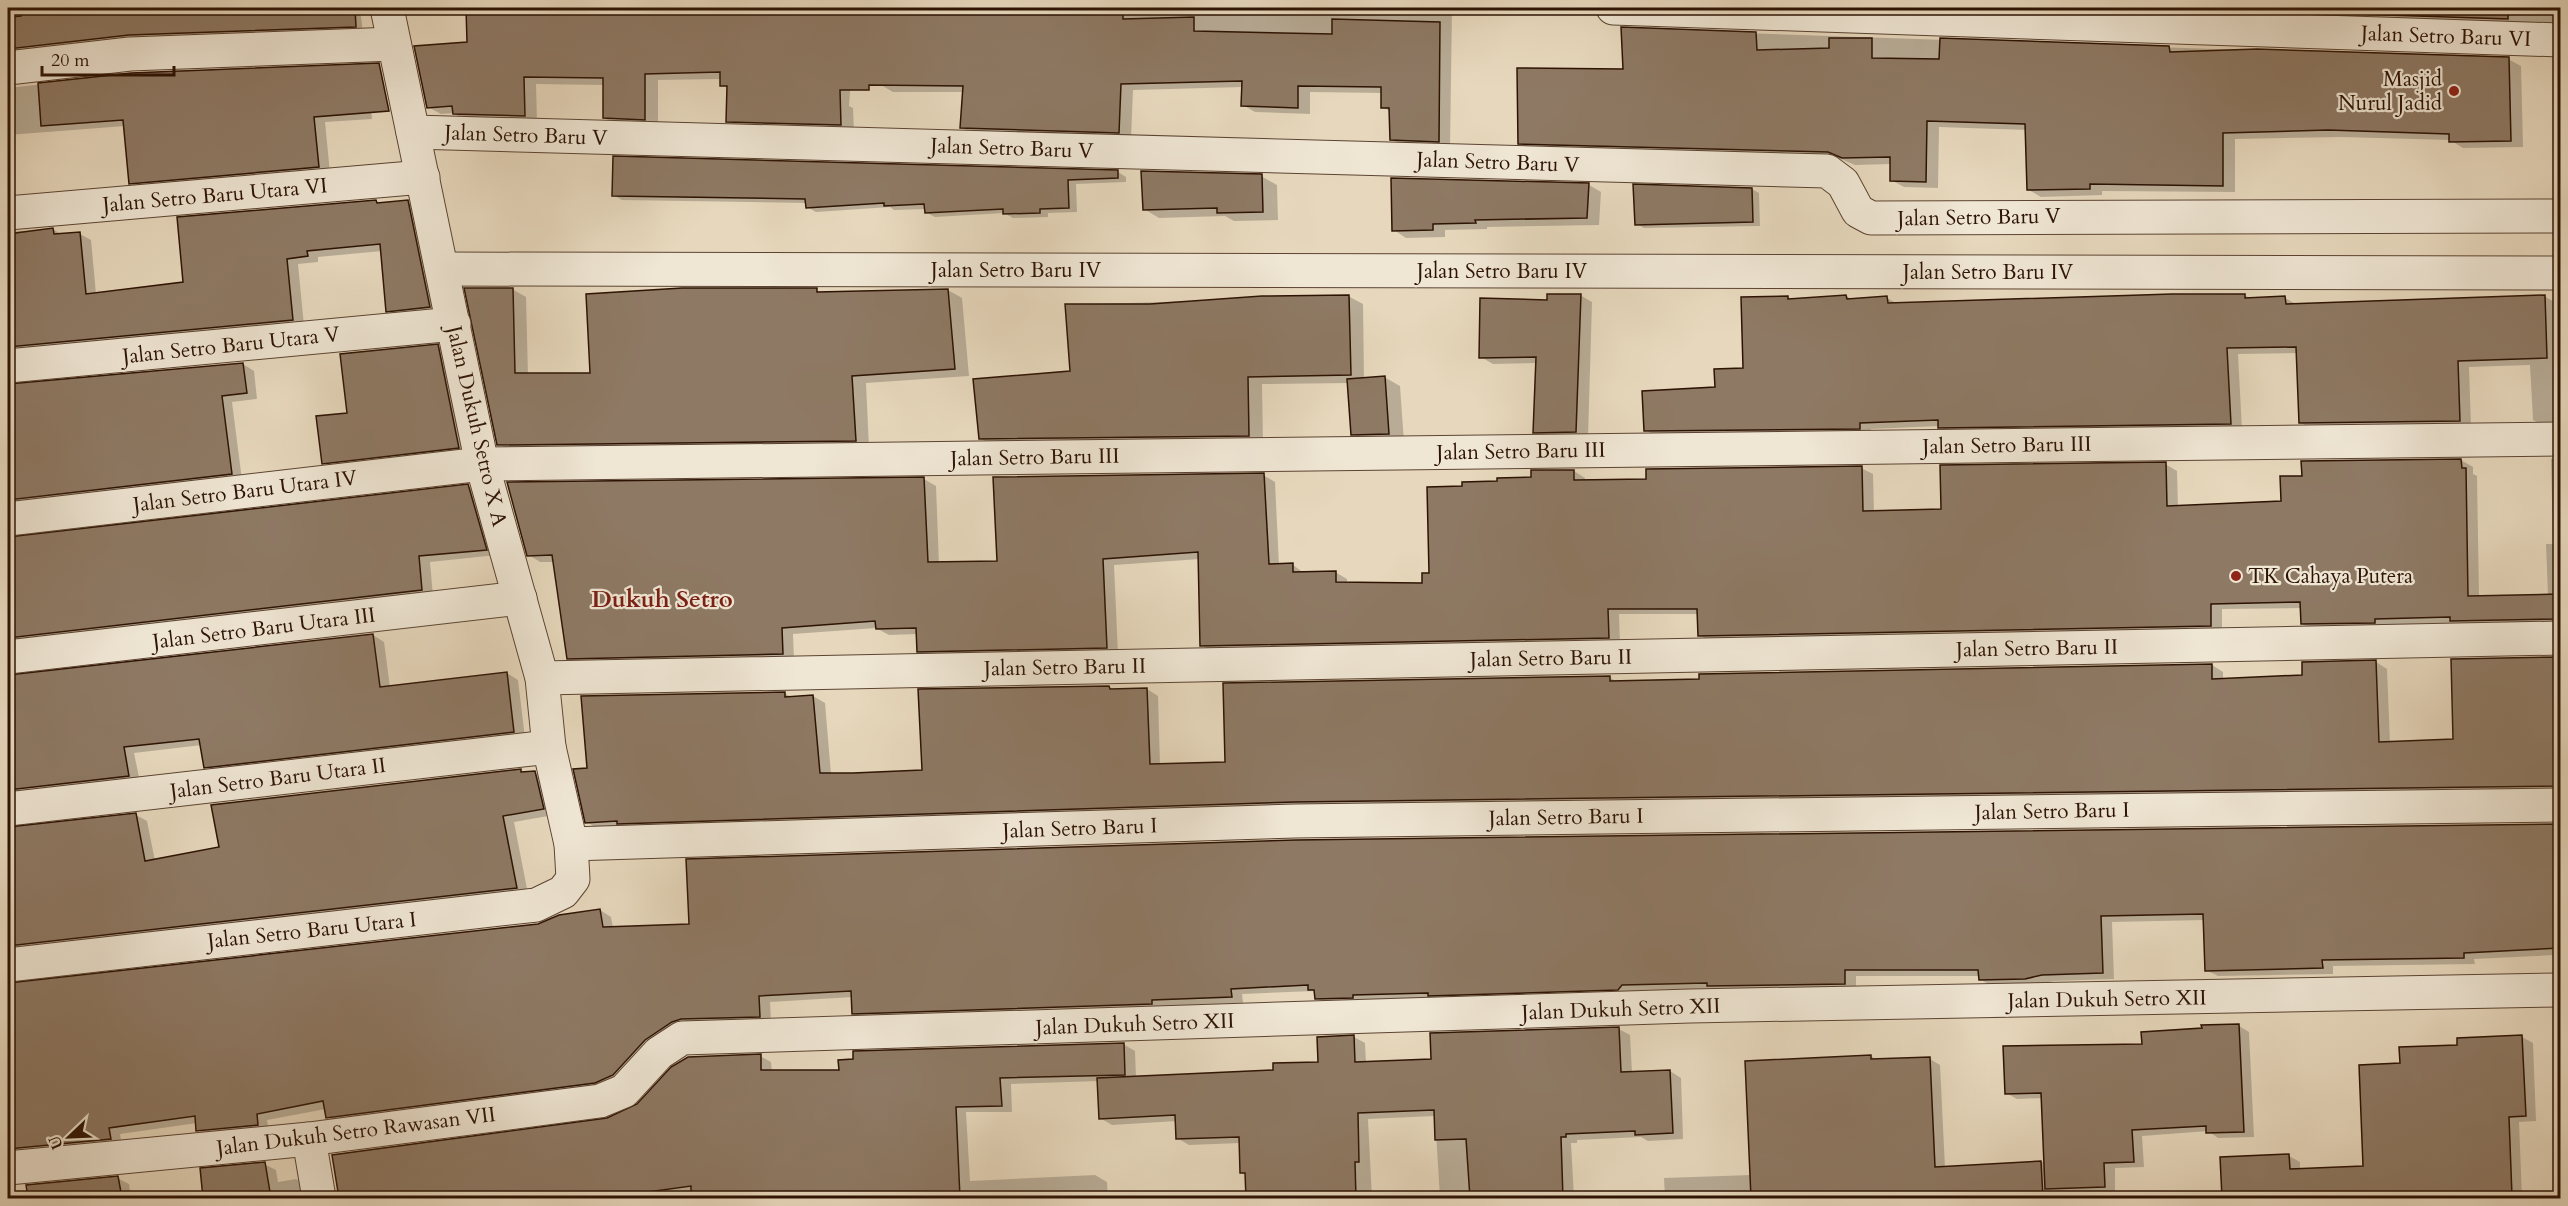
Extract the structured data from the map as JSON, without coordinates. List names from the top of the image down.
{
  "streets": {
    "street": [
      "Jalan Setro Baru VI",
      "Jalan Setro Baru V",
      "Jalan Setro Baru Utara VI",
      "Jalan Setro Baru IV",
      "Jalan Setro Baru Utara V",
      "Jalan Dukuh Setro X A",
      "Jalan Setro Baru III",
      "Jalan Setro Baru Utara IV",
      "Jalan Setro Baru Utara III",
      "Jalan Setro Baru II",
      "Jalan Setro Baru Utara II",
      "Jalan Setro Baru I",
      "Jalan Setro Baru Utara I",
      "Jalan Dukuh Setro XII",
      "Jalan Dukuh Setro Rawasan VII"
    ]
  },
  "crossings": [
    ["Jalan Setro Baru V", "Jalan Dukuh Setro X A"],
    ["Jalan Setro Baru Utara VI", "Jalan Dukuh Setro X A"],
    ["Jalan Setro Baru IV", "Jalan Dukuh Setro X A"],
    ["Jalan Setro Baru Utara V", "Jalan Dukuh Setro X A"],
    ["Jalan Dukuh Setro X A", "Jalan Setro Baru III"],
    ["Jalan Dukuh Setro X A", "Jalan Setro Baru Utara IV"],
    ["Jalan Dukuh Setro X A", "Jalan Setro Baru Utara III"],
    ["Jalan Dukuh Setro X A", "Jalan Setro Baru II"],
    ["Jalan Dukuh Setro X A", "Jalan Setro Baru Utara II"],
    ["Jalan Dukuh Setro X A", "Jalan Setro Baru I"],
    ["Jalan Dukuh Setro X A", "Jalan Setro Baru Utara I"],
    ["Jalan Setro Baru III", "Jalan Setro Baru Utara IV"],
    ["Jalan Setro Baru I", "Jalan Setro Baru Utara I"],
    ["Jalan Dukuh Setro XII", "Jalan Dukuh Setro Rawasan VII"]
  ],
  "districts": ["Dukuh Setro"],
  "places": ["Masjid Nurul Jadid", "TK Cahaya Putera"],
  "scale_bar": "20 m",
  "north": "bottom left"
}
